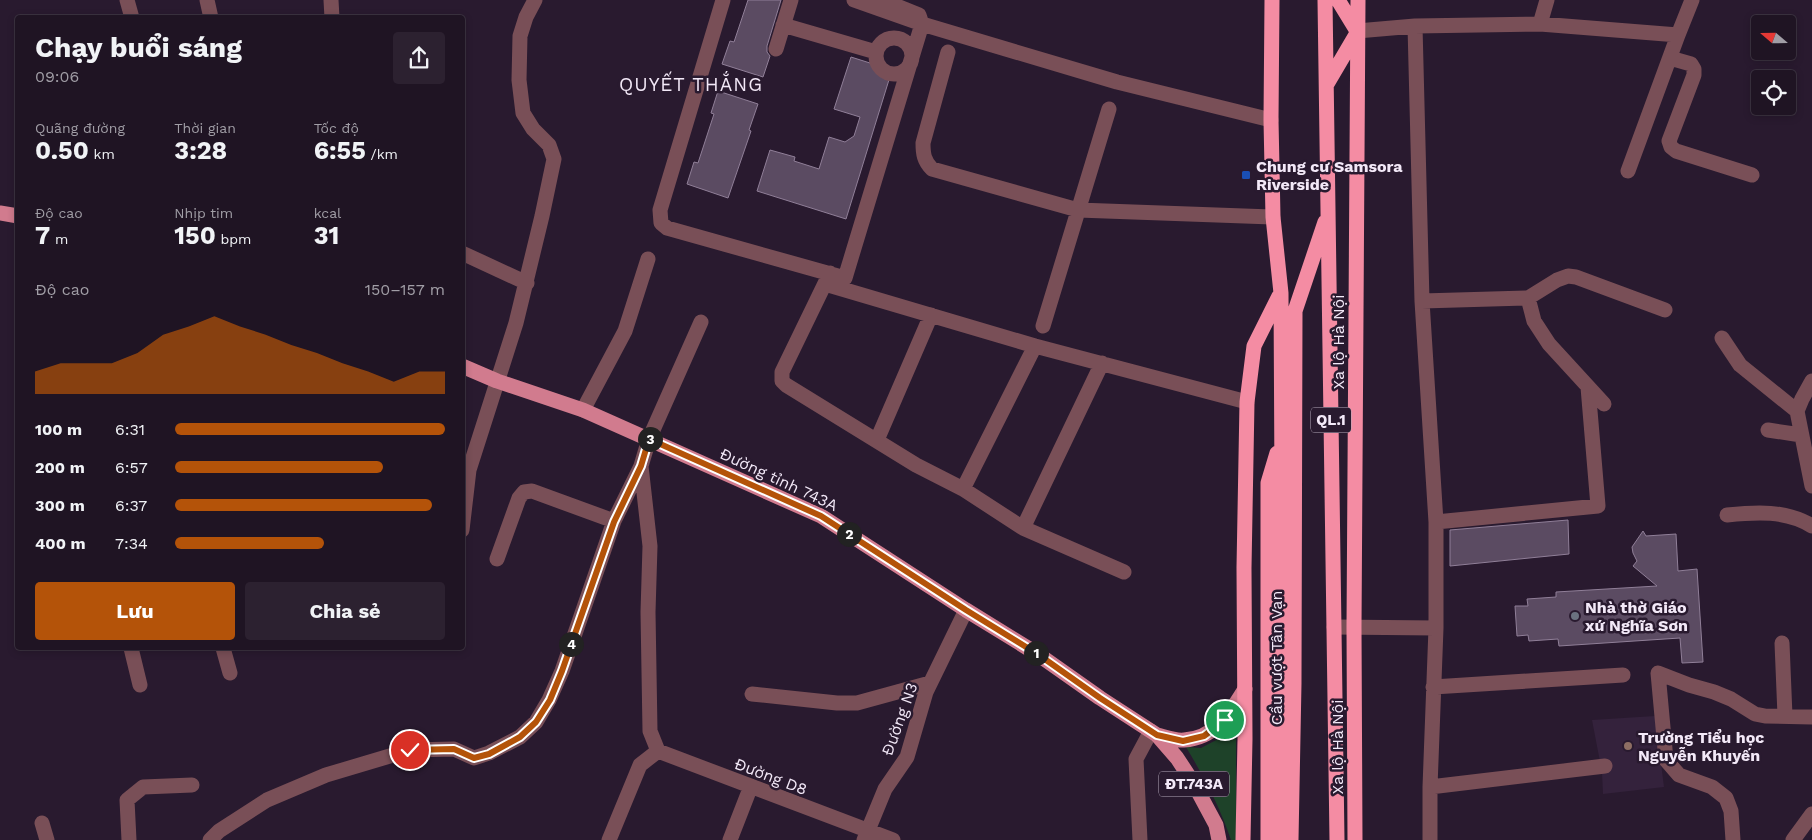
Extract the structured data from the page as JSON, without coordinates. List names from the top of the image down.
{
  "streets": {
    "highway": ["Xa lộ Hà Nội", "QL.1", "Cầu vượt Tân Vạn"],
    "main road": ["Đường tỉnh 743A", "ĐT.743A"],
    "street": ["Đường N3", "Đường D8"]
  },
  "crossings": [
    ["Xa lộ Hà Nội", "Cầu vượt Tân Vạn"],
    ["Đường tỉnh 743A", "Đường N3"],
    ["Đường N3", "Đường D8"]
  ],
  "districts": ["QUYẾT THẮNG"],
  "places": {
    "transit": ["Chung cư Samsora Riverside"],
    "other": ["Nhà thờ Giáo xứ Nghĩa Sơn", "Trường Tiểu học Nguyễn Khuyến"]
  },
  "north": "left",
  "page": {
    "heading": ["Chạy buổi sáng", "09:06"],
    "stats": [
      ["Quãng đường", "0.50 km"],
      ["Thời gian", "3:28"],
      ["Tốc độ", "6:55 /km"],
      ["Độ cao", "7 m"],
      ["Nhịp tim", "150 bpm"],
      ["kcal", "31"]
    ],
    "chart": ["Độ cao", "150–157 m"],
    "list": [
      {
        "name": "100 m",
        "note": "6:31"
      },
      {
        "name": "200 m",
        "note": "6:57"
      },
      {
        "name": "300 m",
        "note": "6:37"
      },
      {
        "name": "400 m",
        "note": "7:34"
      }
    ],
    "pins": [
      "3",
      "2",
      "4",
      "1"
    ],
    "buttons": ["Lưu", "Chia sẻ"]
  }
}
